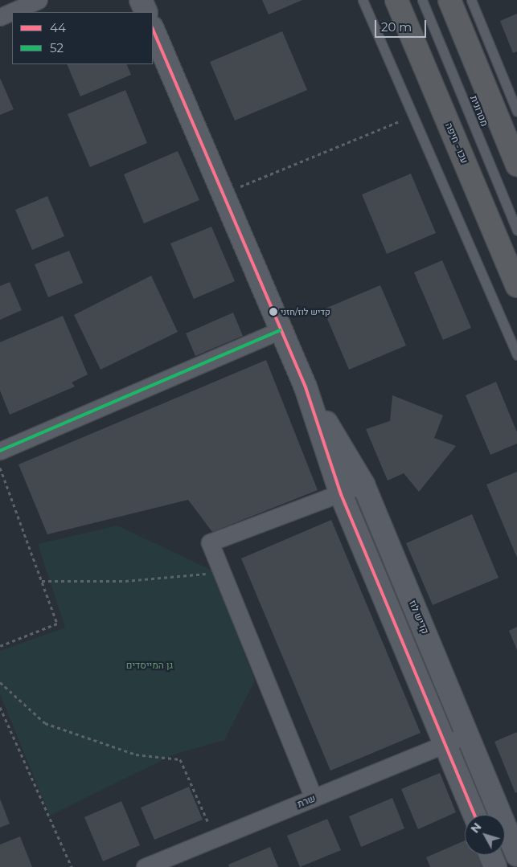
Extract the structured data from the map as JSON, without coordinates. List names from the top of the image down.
{
  "streets": {
    "highway": ["עכו - חיפה"],
    "street": ["קדיש לוז", "שרת"],
    "lane": ["מטרונית"]
  },
  "crossings": [
    ["קדיש לוז", "שרת"]
  ],
  "parks": ["גן המייסדים"],
  "places": ["קדיש לוז/חזני"],
  "lines": ["transit line 44", "transit line 52"],
  "legend": ["44", "52"],
  "scale_bar": "20 m",
  "north": "top left"
}
